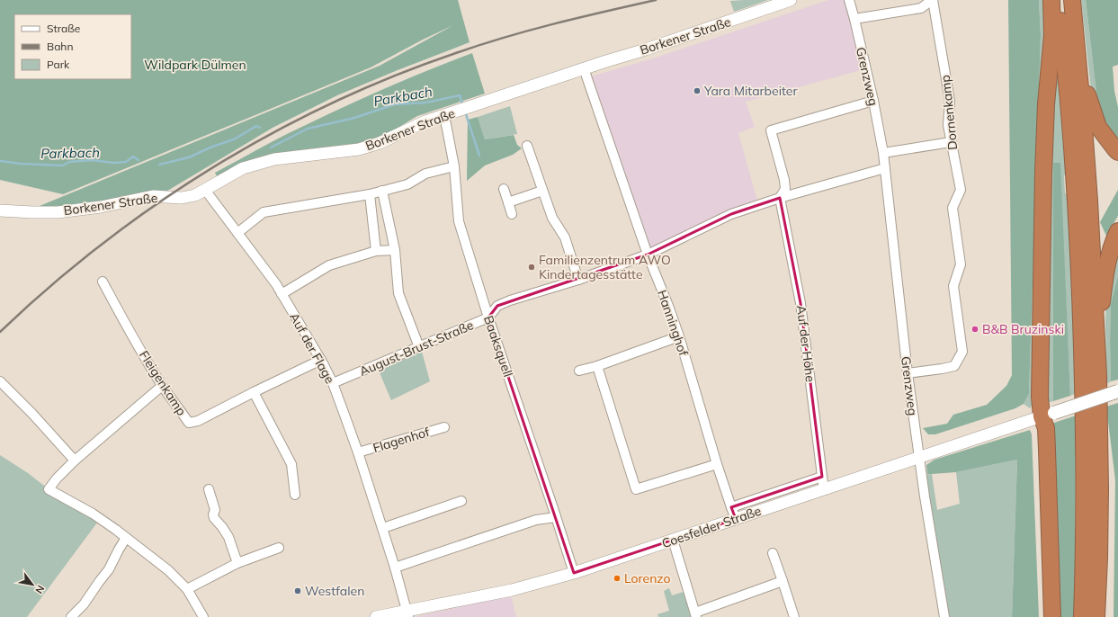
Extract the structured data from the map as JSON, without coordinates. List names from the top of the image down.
{
  "streets": {
    "street": [
      "Borkener Straße",
      "Grenzweg",
      "Dornenkamp",
      "Hanninghof",
      "Auf der Höhe",
      "Baaksquell",
      "Auf der Flage",
      "August-Brust-Straße",
      "Fleigenkamp",
      "Flagenhof",
      "Coesfelder Straße"
    ]
  },
  "crossings": [
    ["Borkener Straße", "Hanninghof"],
    ["Borkener Straße", "Baaksquell"],
    ["Borkener Straße", "Auf der Flage"],
    ["Grenzweg", "Dornenkamp"],
    ["Grenzweg", "August-Brust-Straße"],
    ["Grenzweg", "Coesfelder Straße"],
    ["Hanninghof", "August-Brust-Straße"],
    ["Hanninghof", "Coesfelder Straße"],
    ["Auf der Höhe", "August-Brust-Straße"],
    ["Auf der Höhe", "Coesfelder Straße"],
    ["Baaksquell", "August-Brust-Straße"],
    ["Baaksquell", "Coesfelder Straße"],
    ["Auf der Flage", "August-Brust-Straße"],
    ["Auf der Flage", "Fleigenkamp"],
    ["Auf der Flage", "Flagenhof"],
    ["Auf der Flage", "Coesfelder Straße"]
  ],
  "water": ["Parkbach"],
  "parks": ["Wildpark Dülmen"],
  "places": [
    "Yara Mitarbeiter",
    "Familienzentrum AWO Kindertagesstätte",
    "B&B Bruzinski",
    "Lorenzo",
    "Westfalen"
  ],
  "legend": ["Straße", "Bahn", "Park"],
  "north": "bottom right"
}
